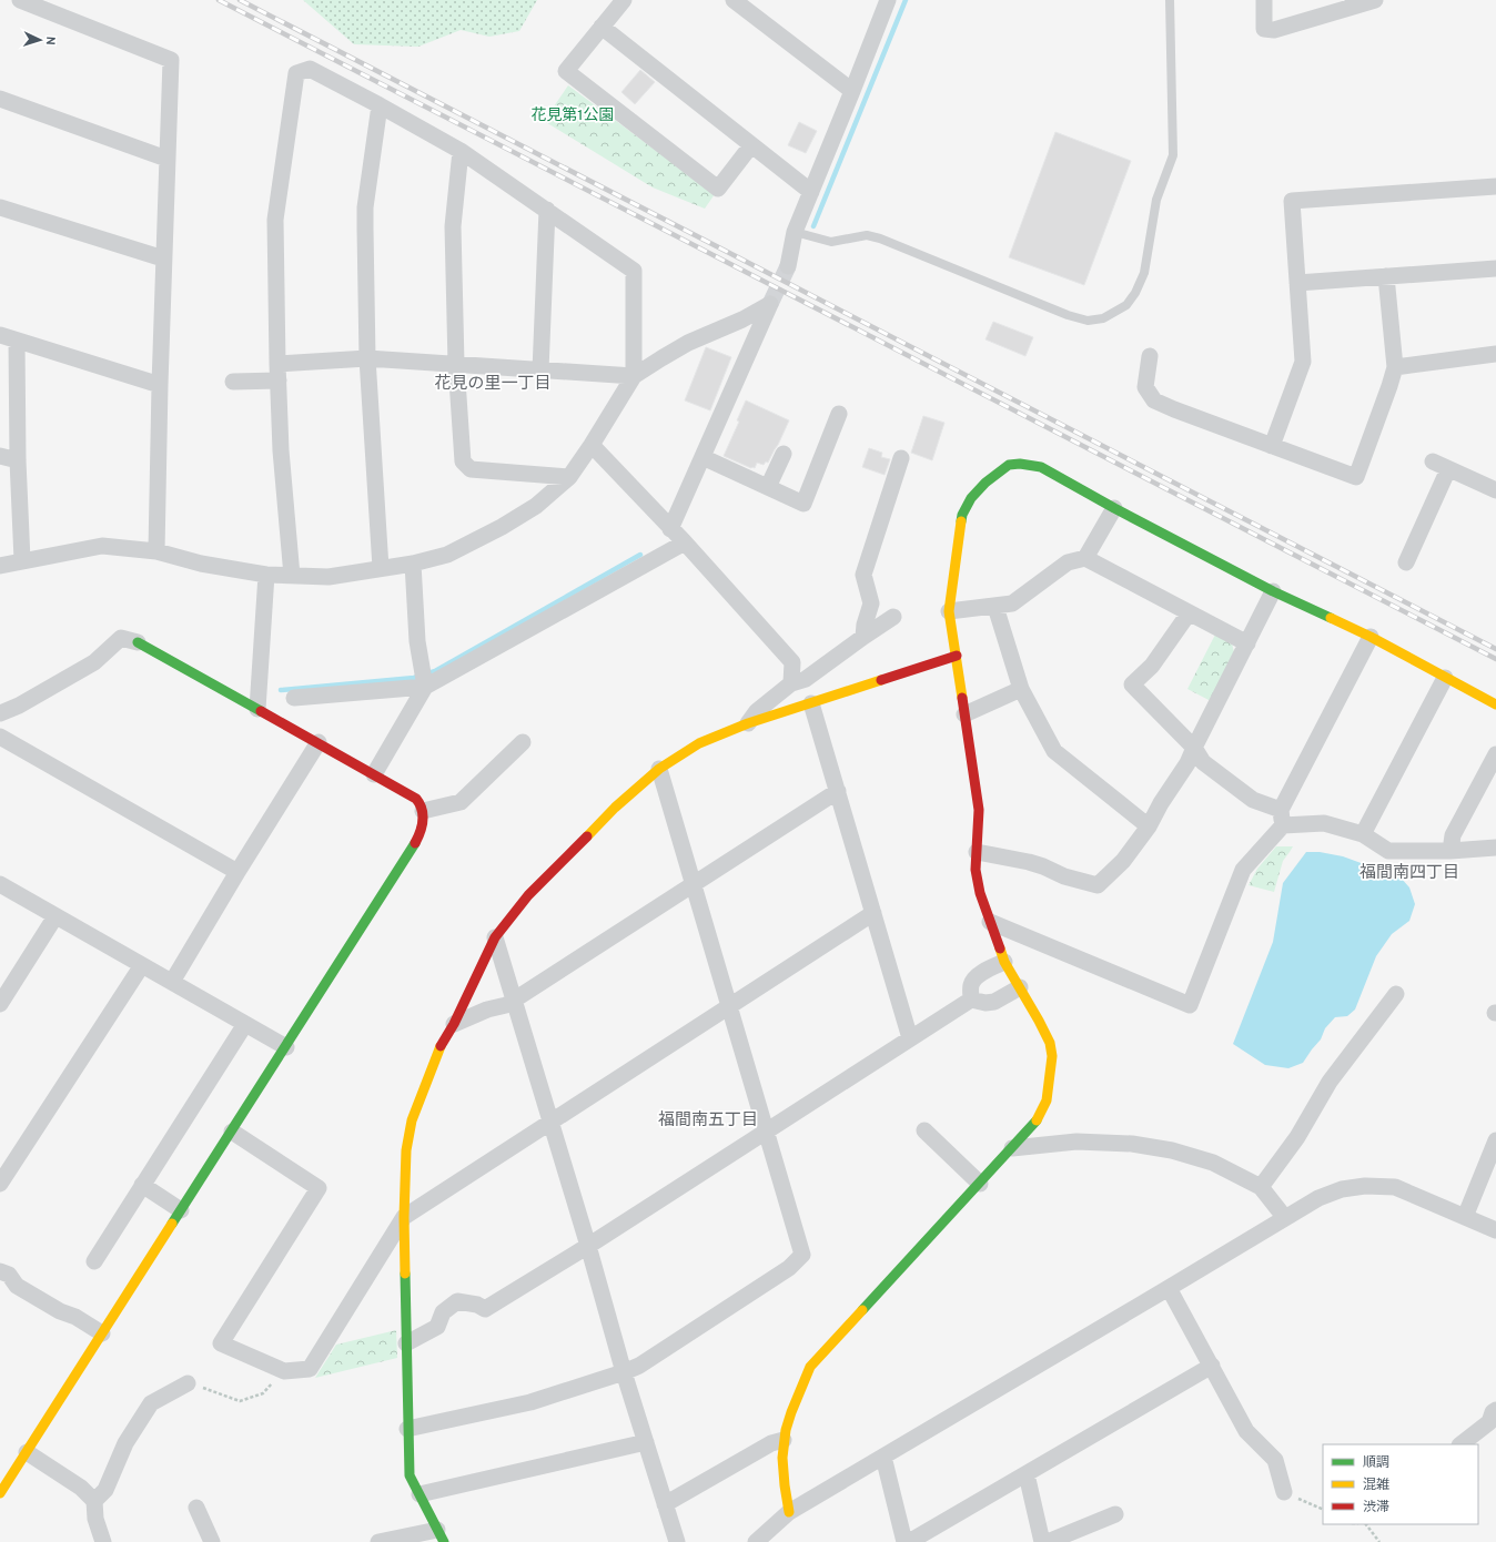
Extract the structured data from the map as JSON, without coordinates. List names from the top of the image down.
{
  "districts": ["花見の里一丁目", "福間南四丁目", "福間南五丁目"],
  "parks": ["花見第1公園"],
  "legend": ["順調", "混雑", "渋滞"],
  "north": "right"
}
